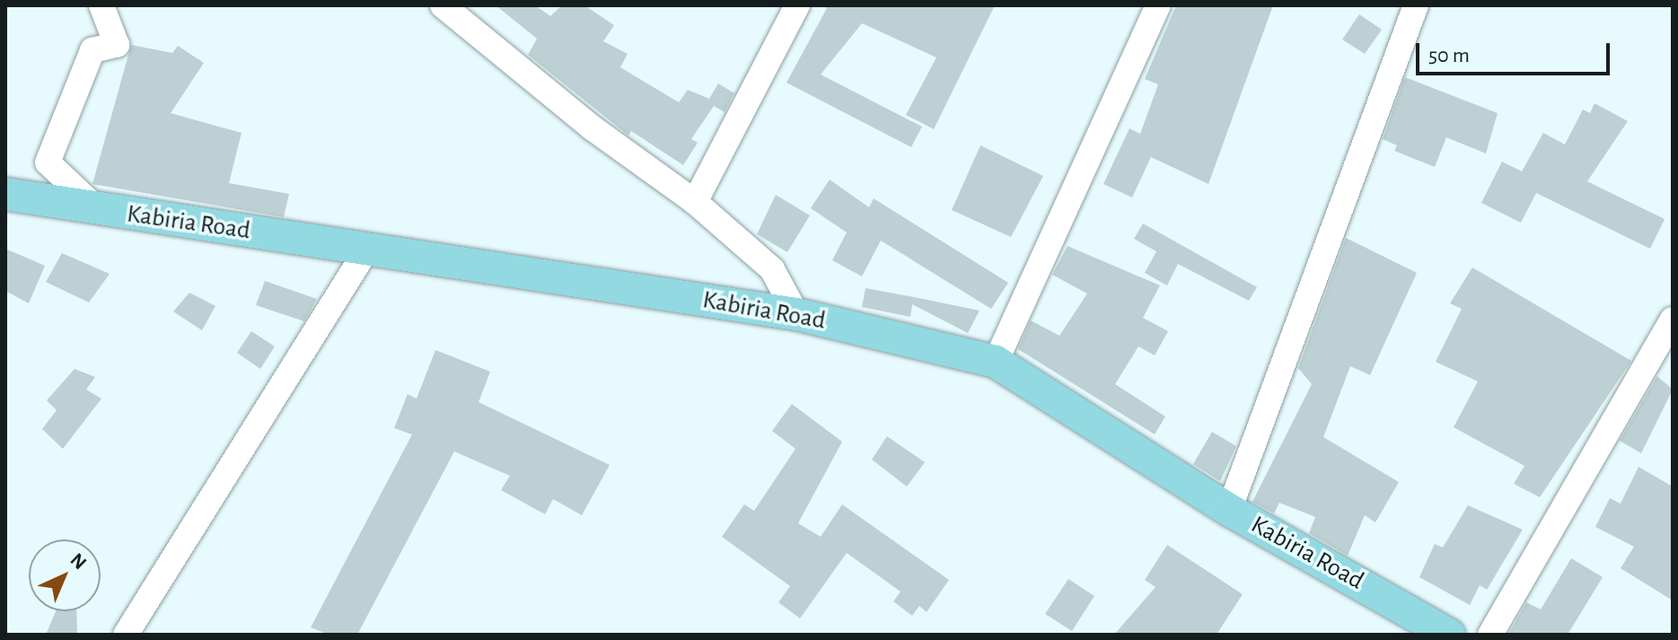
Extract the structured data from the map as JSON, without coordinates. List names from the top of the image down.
{
  "streets": {
    "main road": ["Kabiria Road"]
  },
  "scale_bar": "50 m",
  "north": "top right"
}
